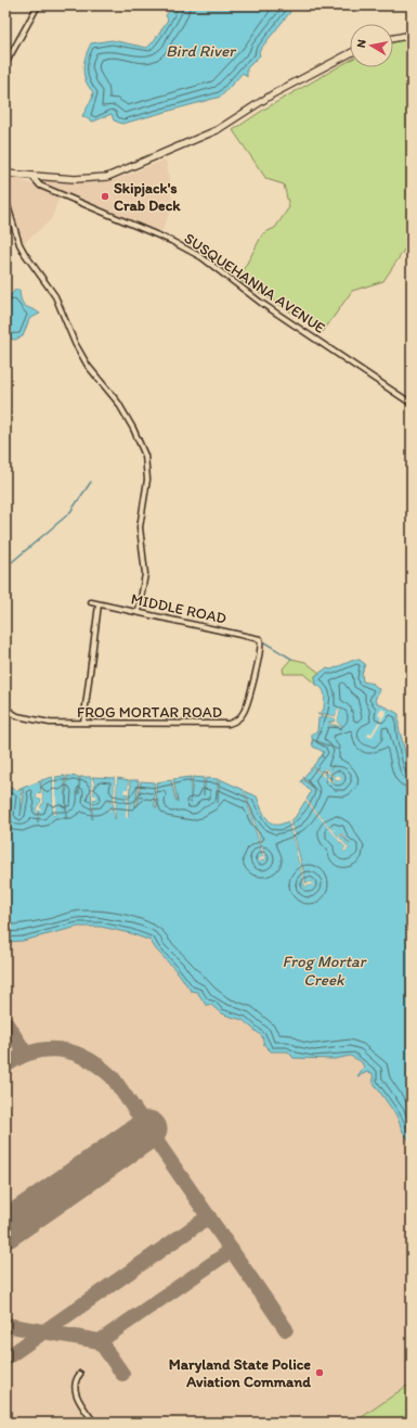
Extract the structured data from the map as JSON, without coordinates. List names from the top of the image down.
{
  "streets": {
    "street": ["SUSQUEHANNA AVENUE", "MIDDLE ROAD", "FROG MORTAR ROAD"]
  },
  "crossings": [
    ["MIDDLE ROAD", "FROG MORTAR ROAD"]
  ],
  "water": ["Bird River", "Frog Mortar Creek"],
  "places": ["Skipjack's Crab Deck", "Maryland State Police Aviation Command"],
  "north": "left"
}
